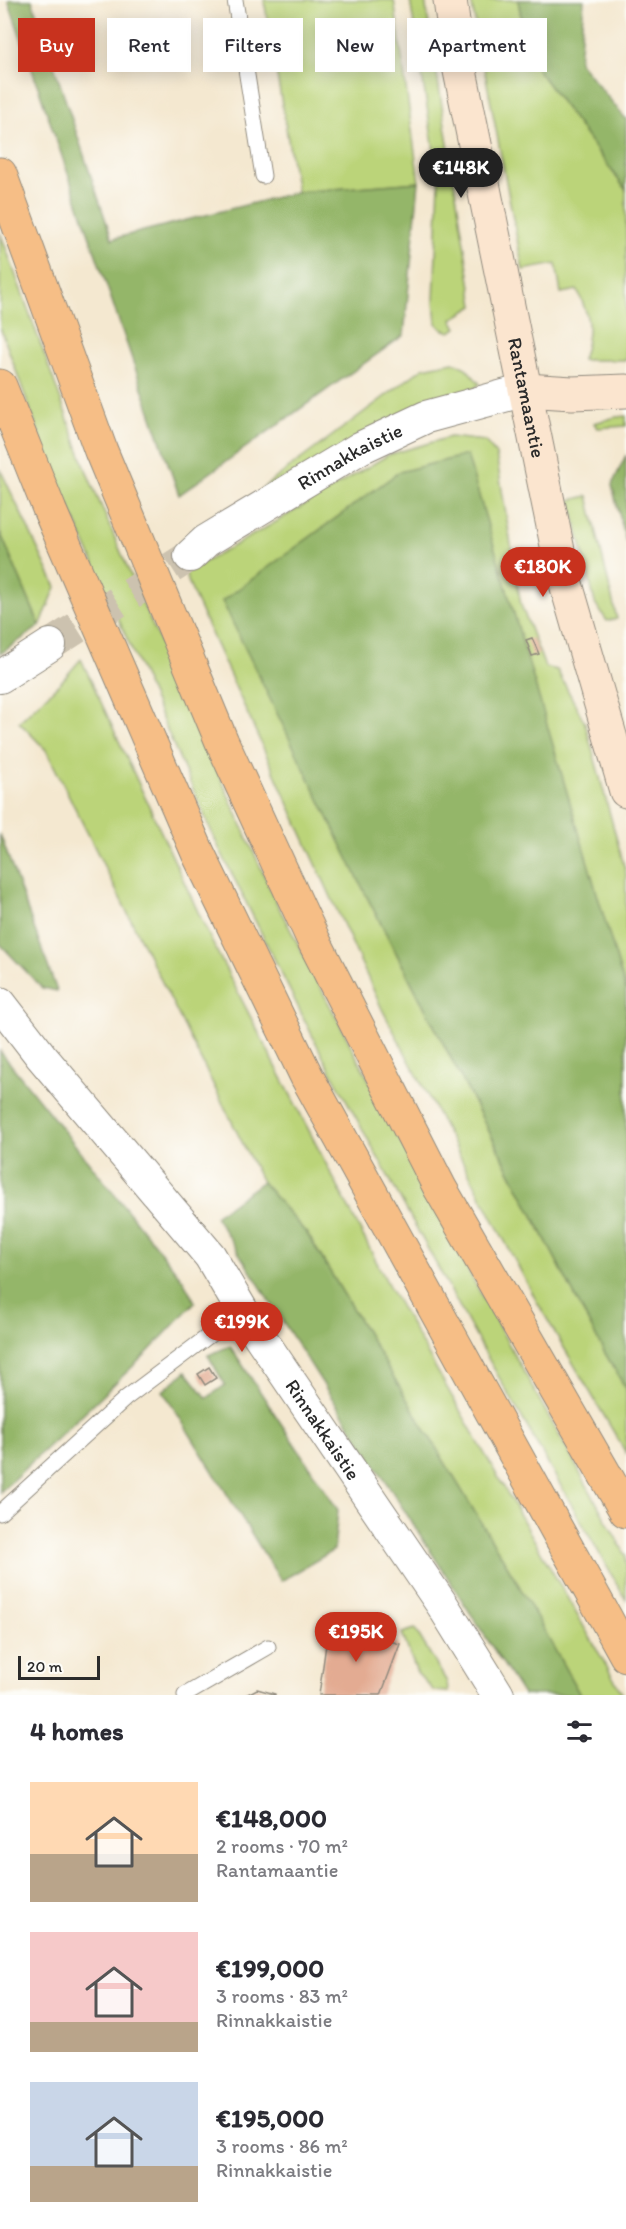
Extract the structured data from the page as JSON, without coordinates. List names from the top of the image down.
{
  "streets": {
    "main road": ["Rantamaantie"],
    "street": ["Rinnakkaistie"]
  },
  "crossings": [
    ["Rantamaantie", "Rinnakkaistie"]
  ],
  "scale_bar": "20 m",
  "page": {
    "chip": [
      "Buy",
      "Rent",
      "Filters",
      "New",
      "Apartment"
    ],
    "price": [
      "€148K",
      "€180K",
      "€199K",
      "€195K"
    ],
    "scale": "20 m",
    "heading": "4 homes",
    "list": [
      {
        "name": "€148,000",
        "note": "2 rooms · 70 m² · Rantamaantie"
      },
      {
        "name": "€199,000",
        "note": "3 rooms · 83 m² · Rinnakkaistie"
      },
      {
        "name": "€195,000",
        "note": "3 rooms · 86 m² · Rinnakkaistie"
      }
    ]
  }
}
